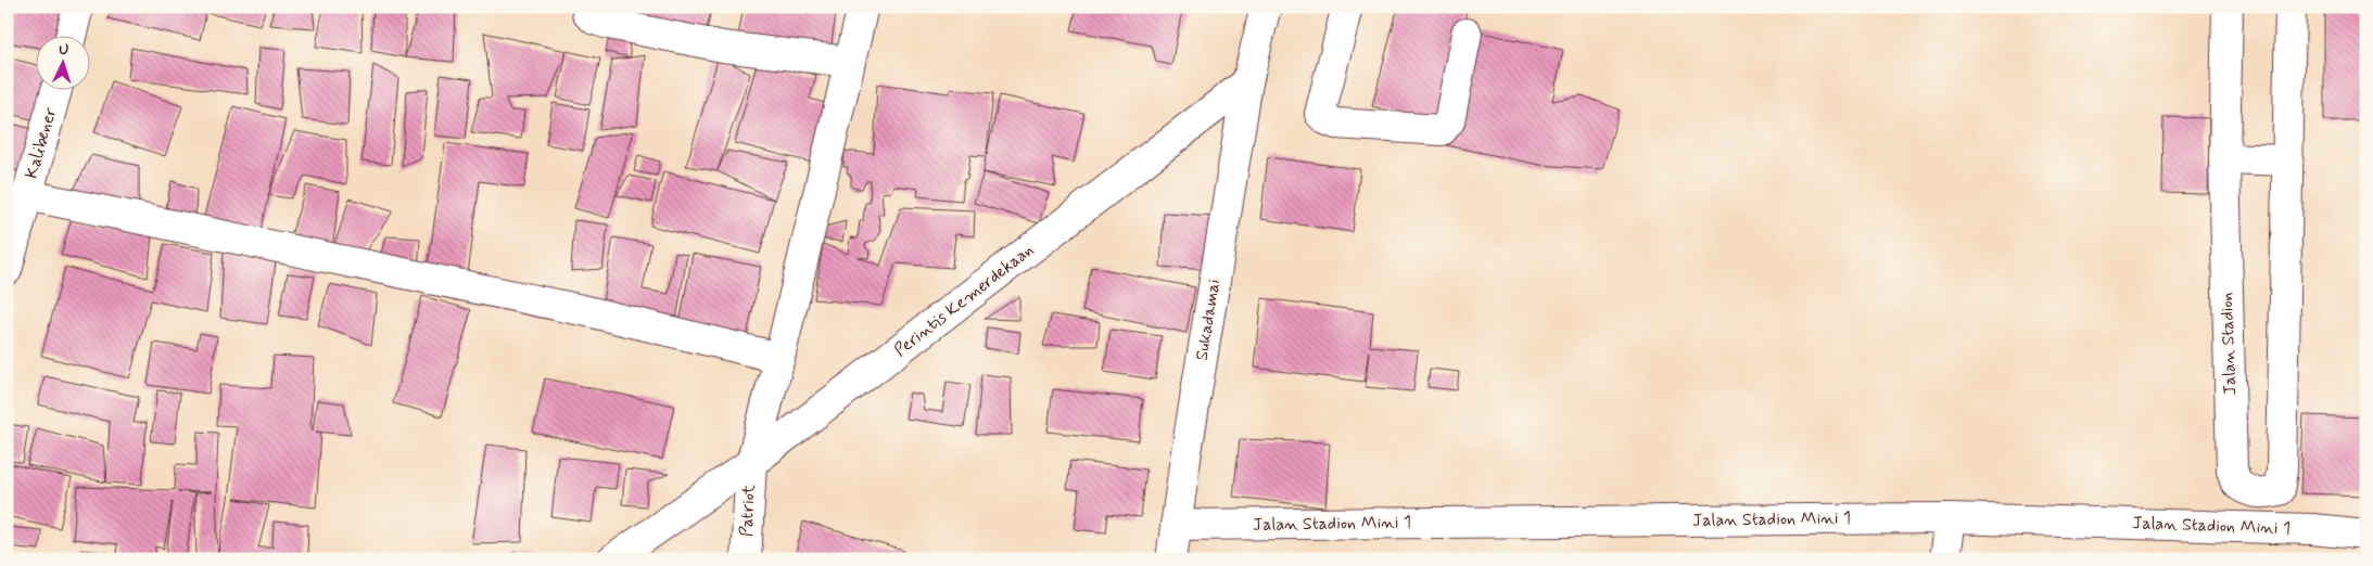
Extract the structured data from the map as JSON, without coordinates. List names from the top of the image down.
{
  "streets": {
    "street": [
      "Kalibener",
      "Perintis Kemerdekaan",
      "Sukadamai",
      "Jalan Stadion",
      "Patriot",
      "Jalan Stadion Mini 1"
    ]
  },
  "crossings": [
    ["Perintis Kemerdekaan", "Sukadamai"],
    ["Perintis Kemerdekaan", "Patriot"],
    ["Sukadamai", "Jalan Stadion Mini 1"]
  ],
  "north": "top"
}
